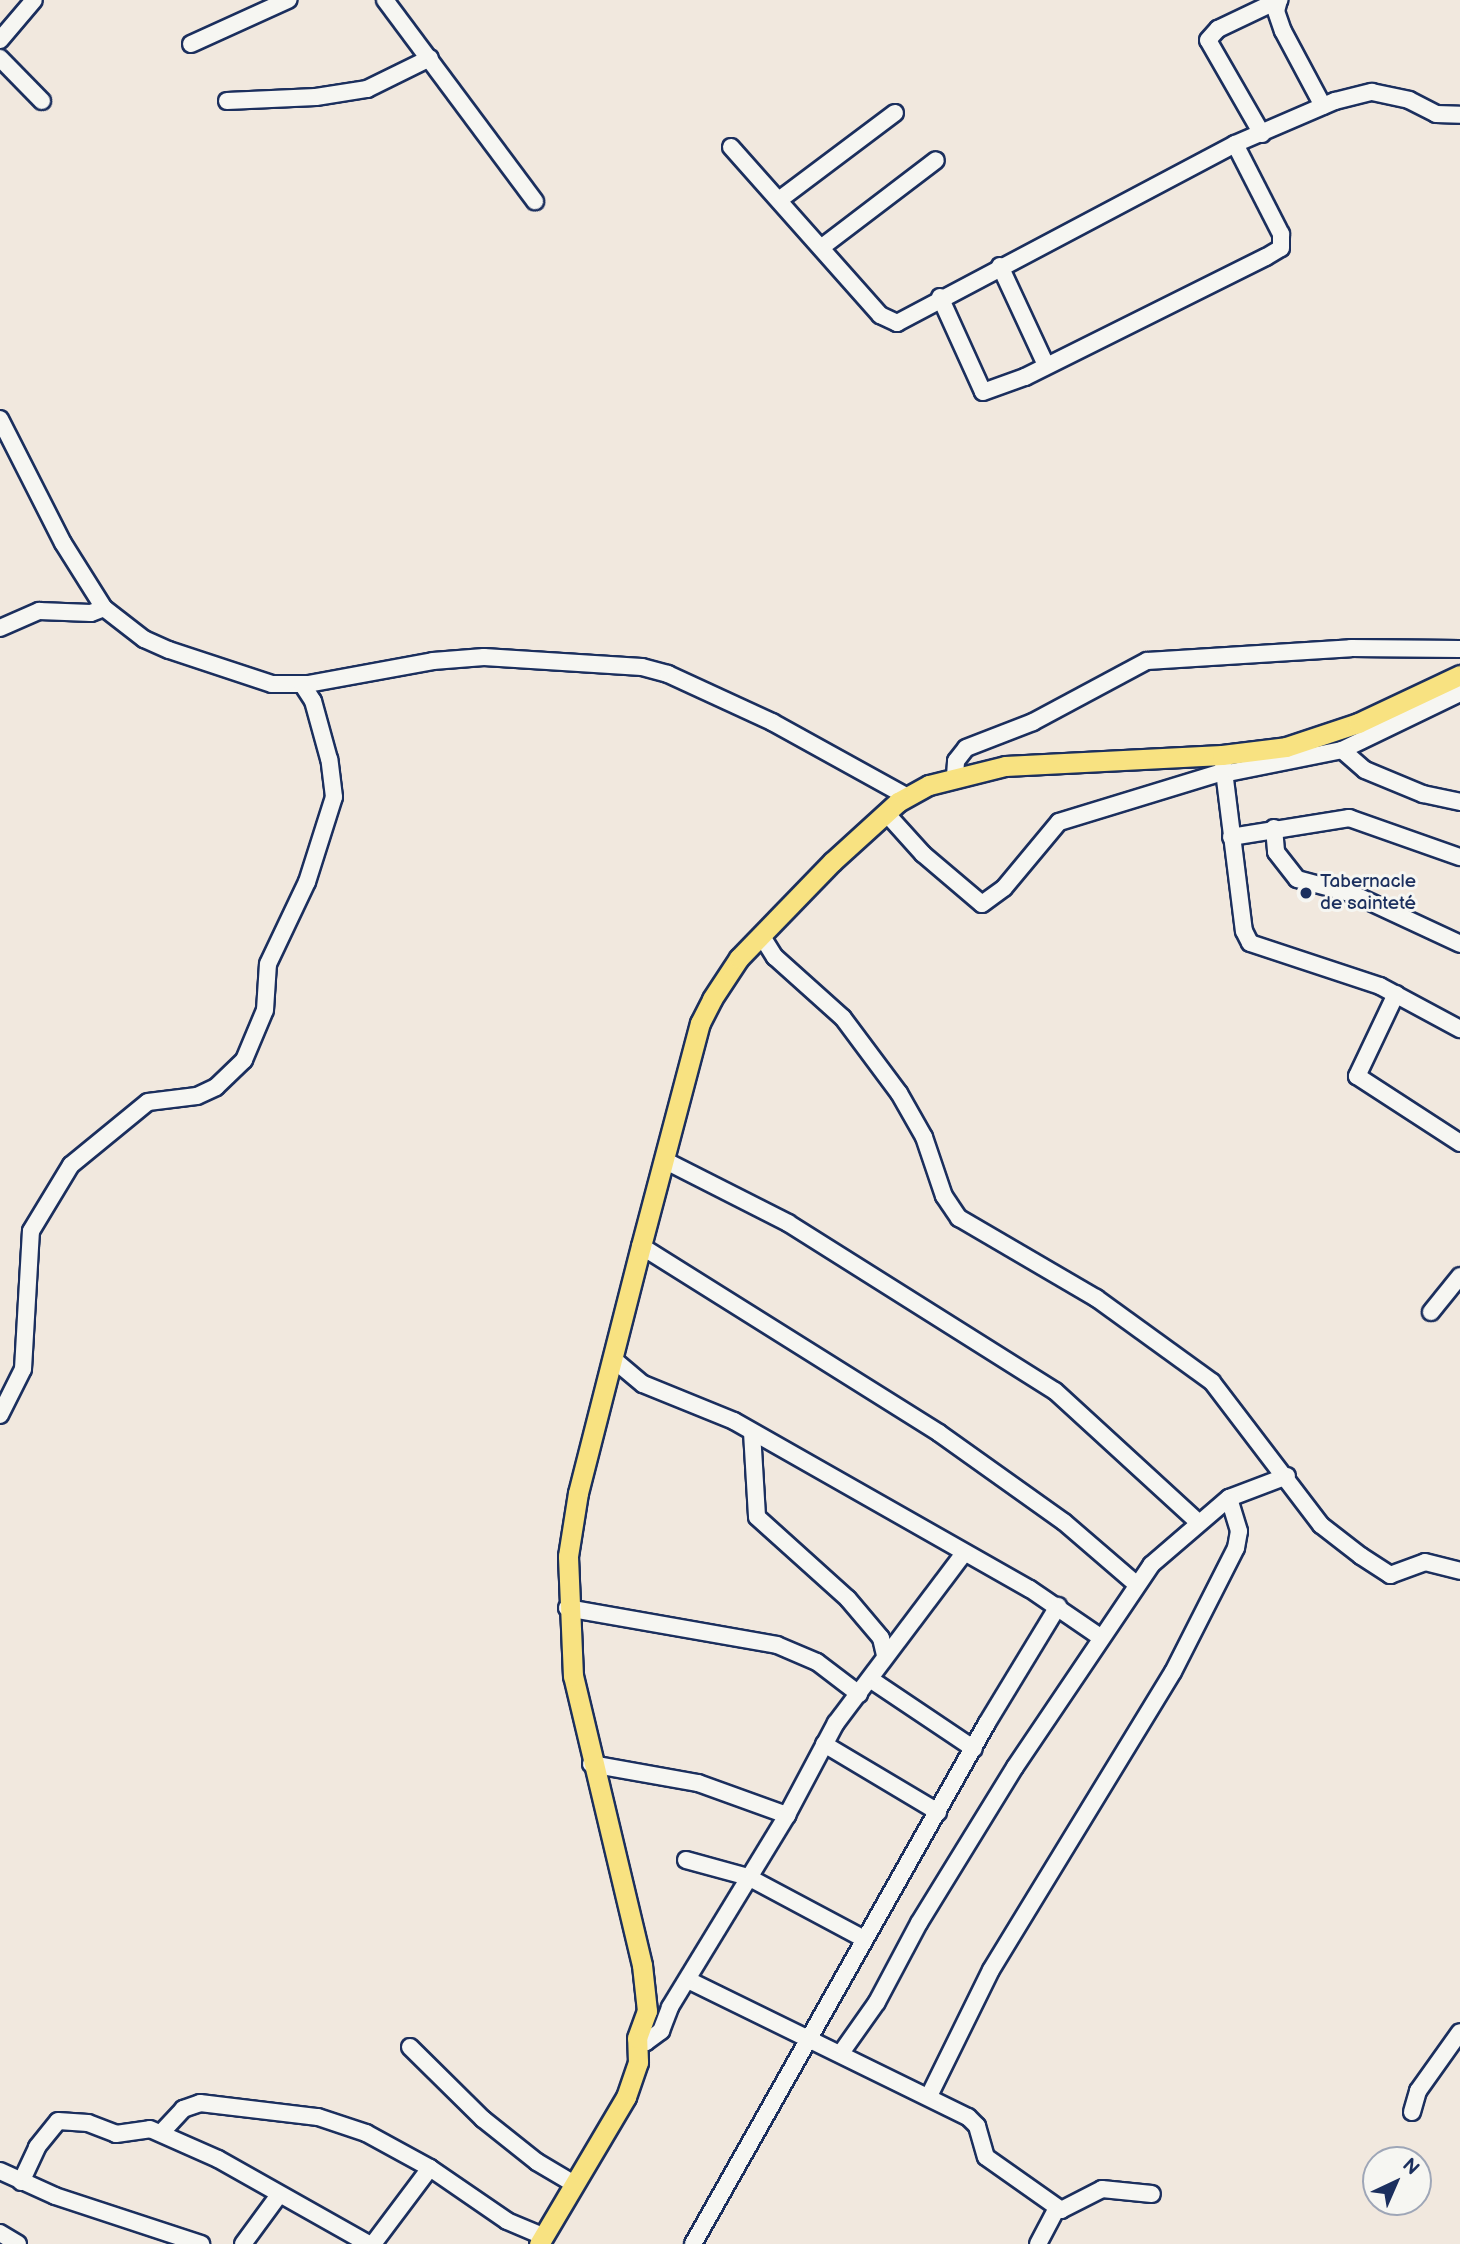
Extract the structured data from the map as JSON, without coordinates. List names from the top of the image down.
{
  "places": ["Tabernacle de sainteté"],
  "north": "top right"
}
